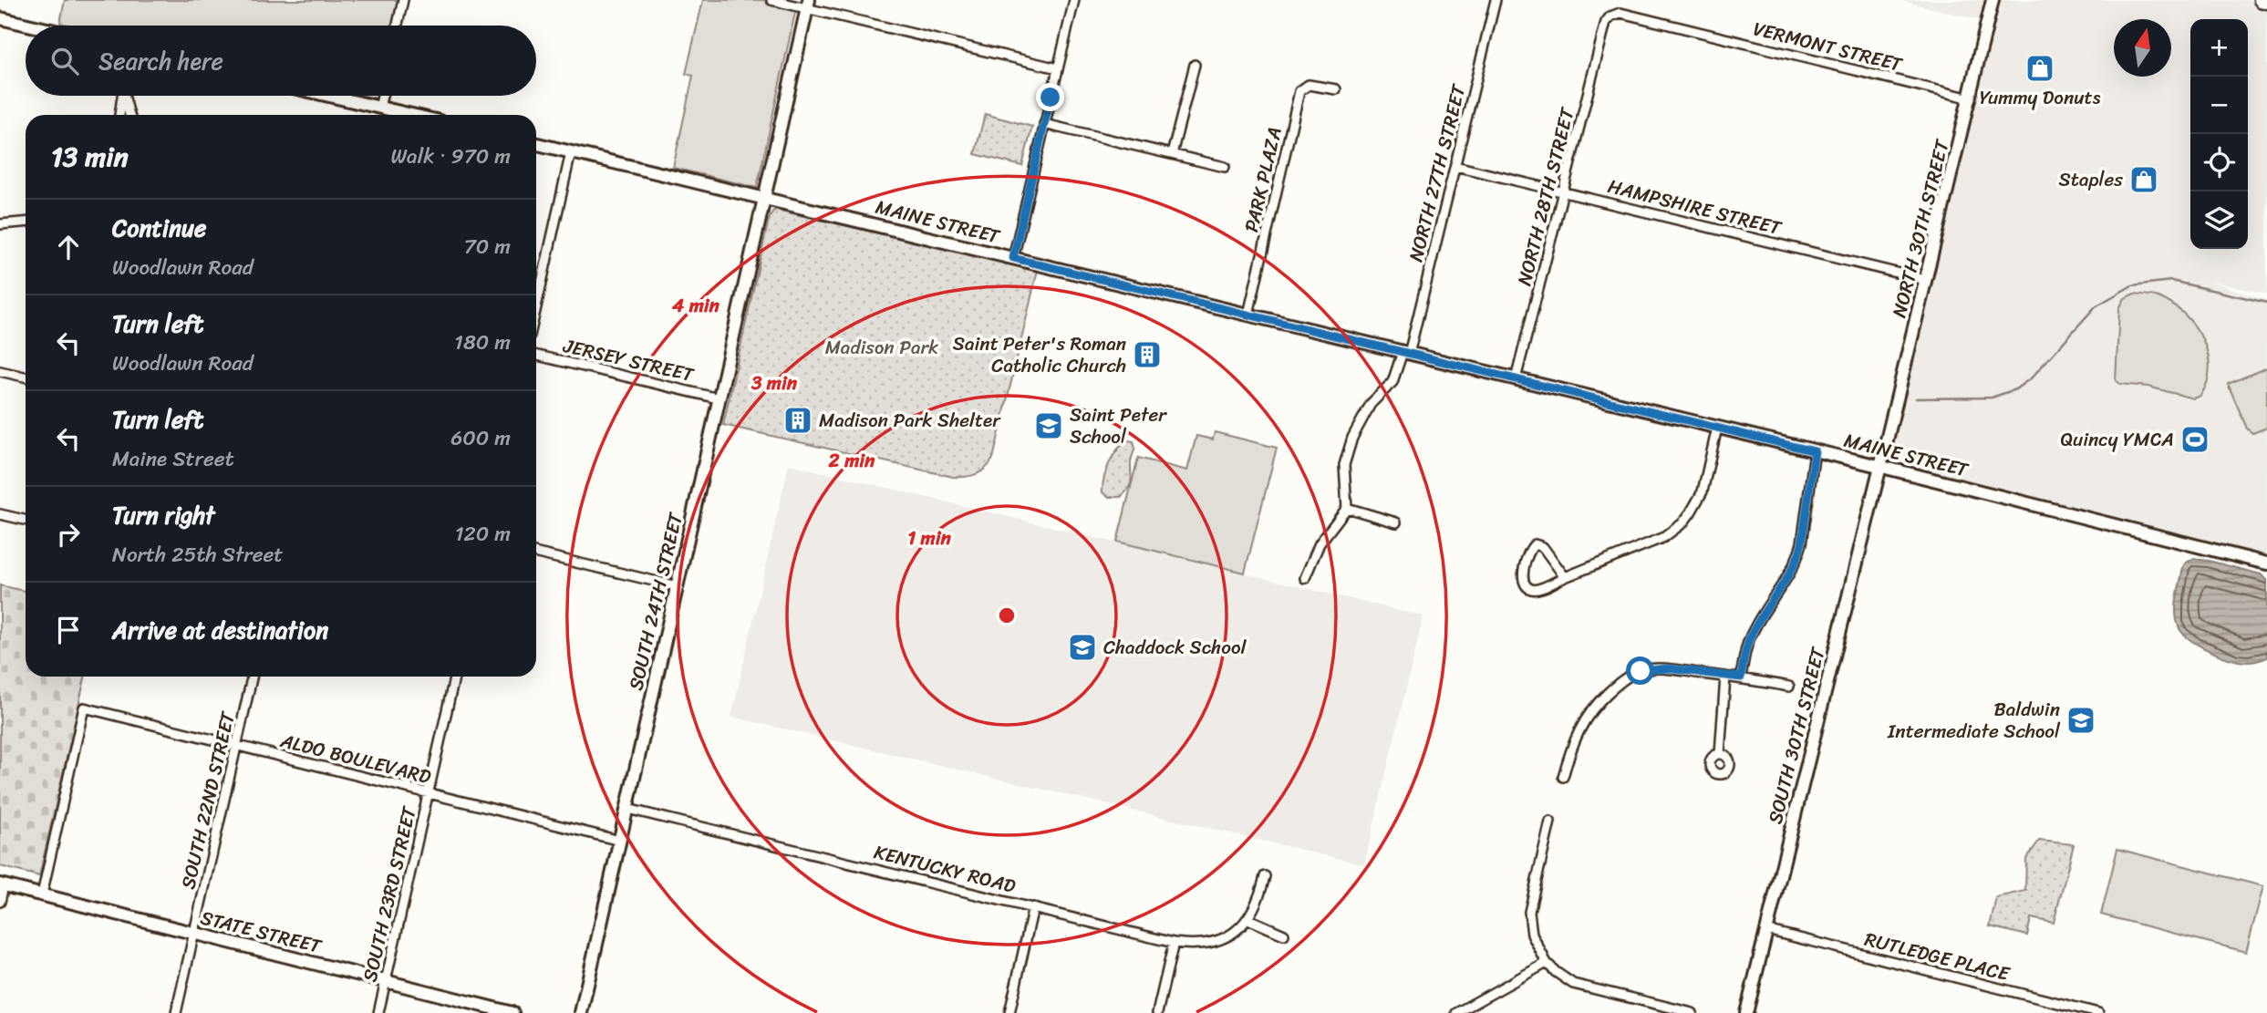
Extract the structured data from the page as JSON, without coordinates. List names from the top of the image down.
{
  "streets": {
    "street": [
      "VERMONT STREET",
      "NORTH 27TH STREET",
      "PARK PLAZA",
      "NORTH 28TH STREET",
      "HAMPSHIRE STREET",
      "MAINE STREET",
      "NORTH 30TH STREET",
      "JERSEY STREET",
      "SOUTH 24TH STREET",
      "SOUTH 30TH STREET",
      "ALDO BOULEVARD",
      "SOUTH 22ND STREET",
      "KENTUCKY ROAD",
      "SOUTH 23RD STREET",
      "STATE STREET",
      "RUTLEDGE PLACE"
    ]
  },
  "crossings": [
    ["VERMONT STREET", "NORTH 28TH STREET"],
    ["VERMONT STREET", "NORTH 30TH STREET"],
    ["NORTH 27TH STREET", "HAMPSHIRE STREET"],
    ["NORTH 27TH STREET", "MAINE STREET"],
    ["PARK PLAZA", "MAINE STREET"],
    ["NORTH 28TH STREET", "HAMPSHIRE STREET"],
    ["NORTH 28TH STREET", "MAINE STREET"],
    ["HAMPSHIRE STREET", "NORTH 30TH STREET"],
    ["MAINE STREET", "NORTH 30TH STREET"],
    ["MAINE STREET", "SOUTH 24TH STREET"],
    ["MAINE STREET", "SOUTH 30TH STREET"],
    ["NORTH 30TH STREET", "SOUTH 30TH STREET"],
    ["JERSEY STREET", "SOUTH 24TH STREET"],
    ["SOUTH 24TH STREET", "ALDO BOULEVARD"],
    ["SOUTH 24TH STREET", "KENTUCKY ROAD"],
    ["SOUTH 30TH STREET", "RUTLEDGE PLACE"],
    ["ALDO BOULEVARD", "SOUTH 22ND STREET"],
    ["ALDO BOULEVARD", "SOUTH 23RD STREET"],
    ["ALDO BOULEVARD", "STATE STREET"],
    ["SOUTH 22ND STREET", "STATE STREET"],
    ["SOUTH 23RD STREET", "STATE STREET"]
  ],
  "parks": ["Madison Park"],
  "places": {
    "shop": ["Yummy Donuts", "Staples"],
    "building": ["Saint Peter's Roman Catholic Church", "Madison Park Shelter"],
    "school or university": ["Saint Peter School", "Chaddock School", "Baldwin Intermediate School"],
    "sports": ["Quincy YMCA"]
  },
  "north": "top",
  "page": {
    "map_buttons": ["+", "−"],
    "search": "Search here",
    "heading": ["13 min", "Walk · 970 m"],
    "list": [
      ["Continue", "Woodlawn Road", "70 m"],
      ["Turn left", "Woodlawn Road", "180 m"],
      ["Turn left", "Maine Street", "600 m"],
      ["Turn right", "North 25th Street", "120 m"],
      "Arrive at destination"
    ]
  },
  "rings": [
    "4 min",
    "3 min",
    "2 min",
    "1 min"
  ]
}
